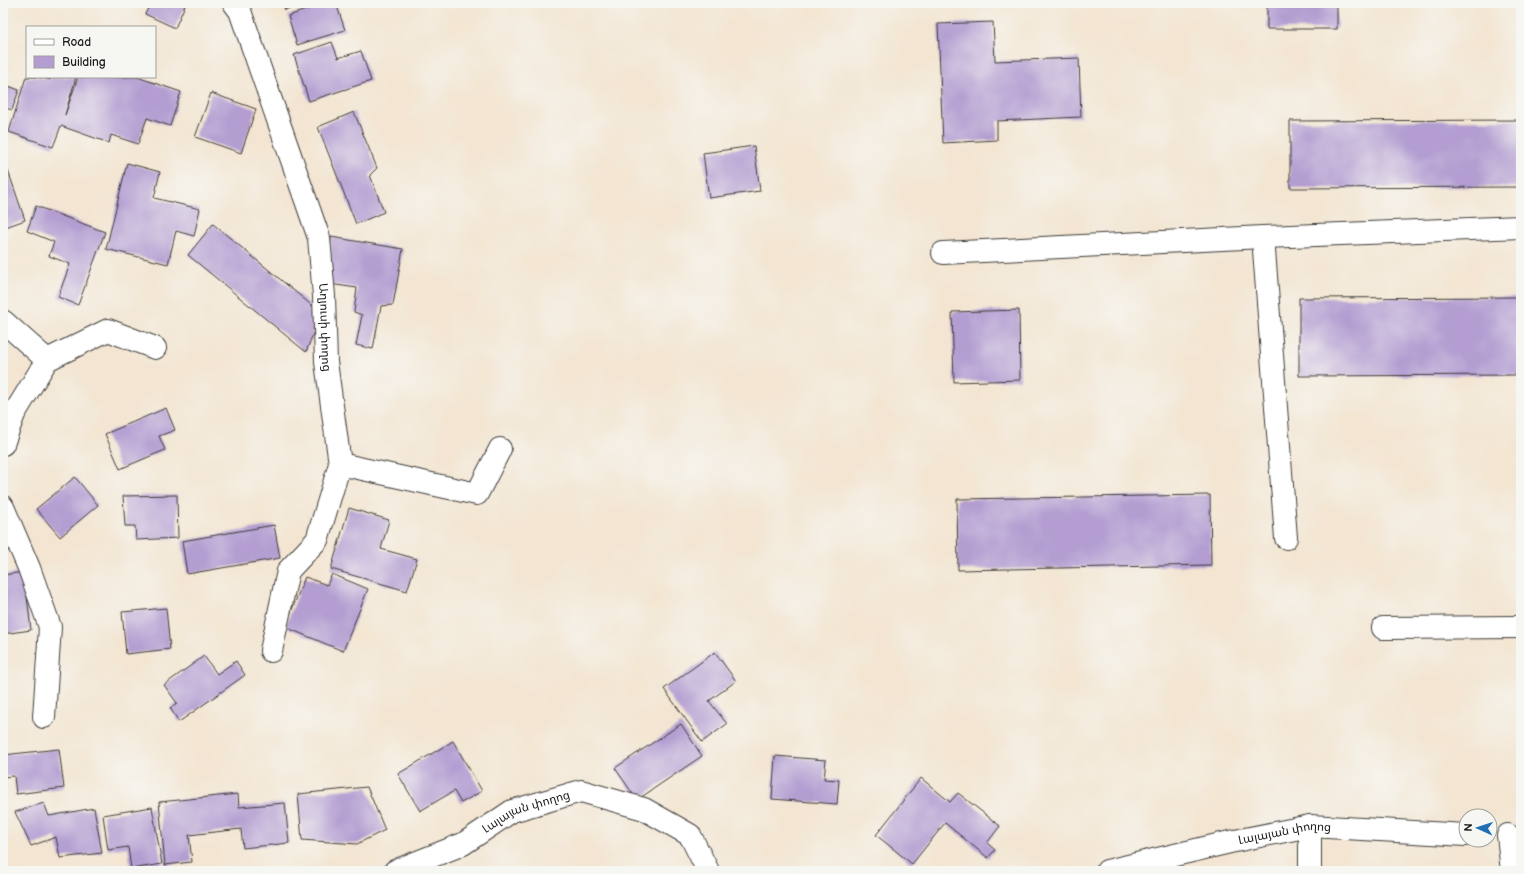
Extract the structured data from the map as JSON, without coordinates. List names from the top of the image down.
{
  "streets": {
    "street": ["Աղյուսի փողոց", "Լալայան փողոց"]
  },
  "legend": ["Road", "Building"],
  "north": "left"
}
